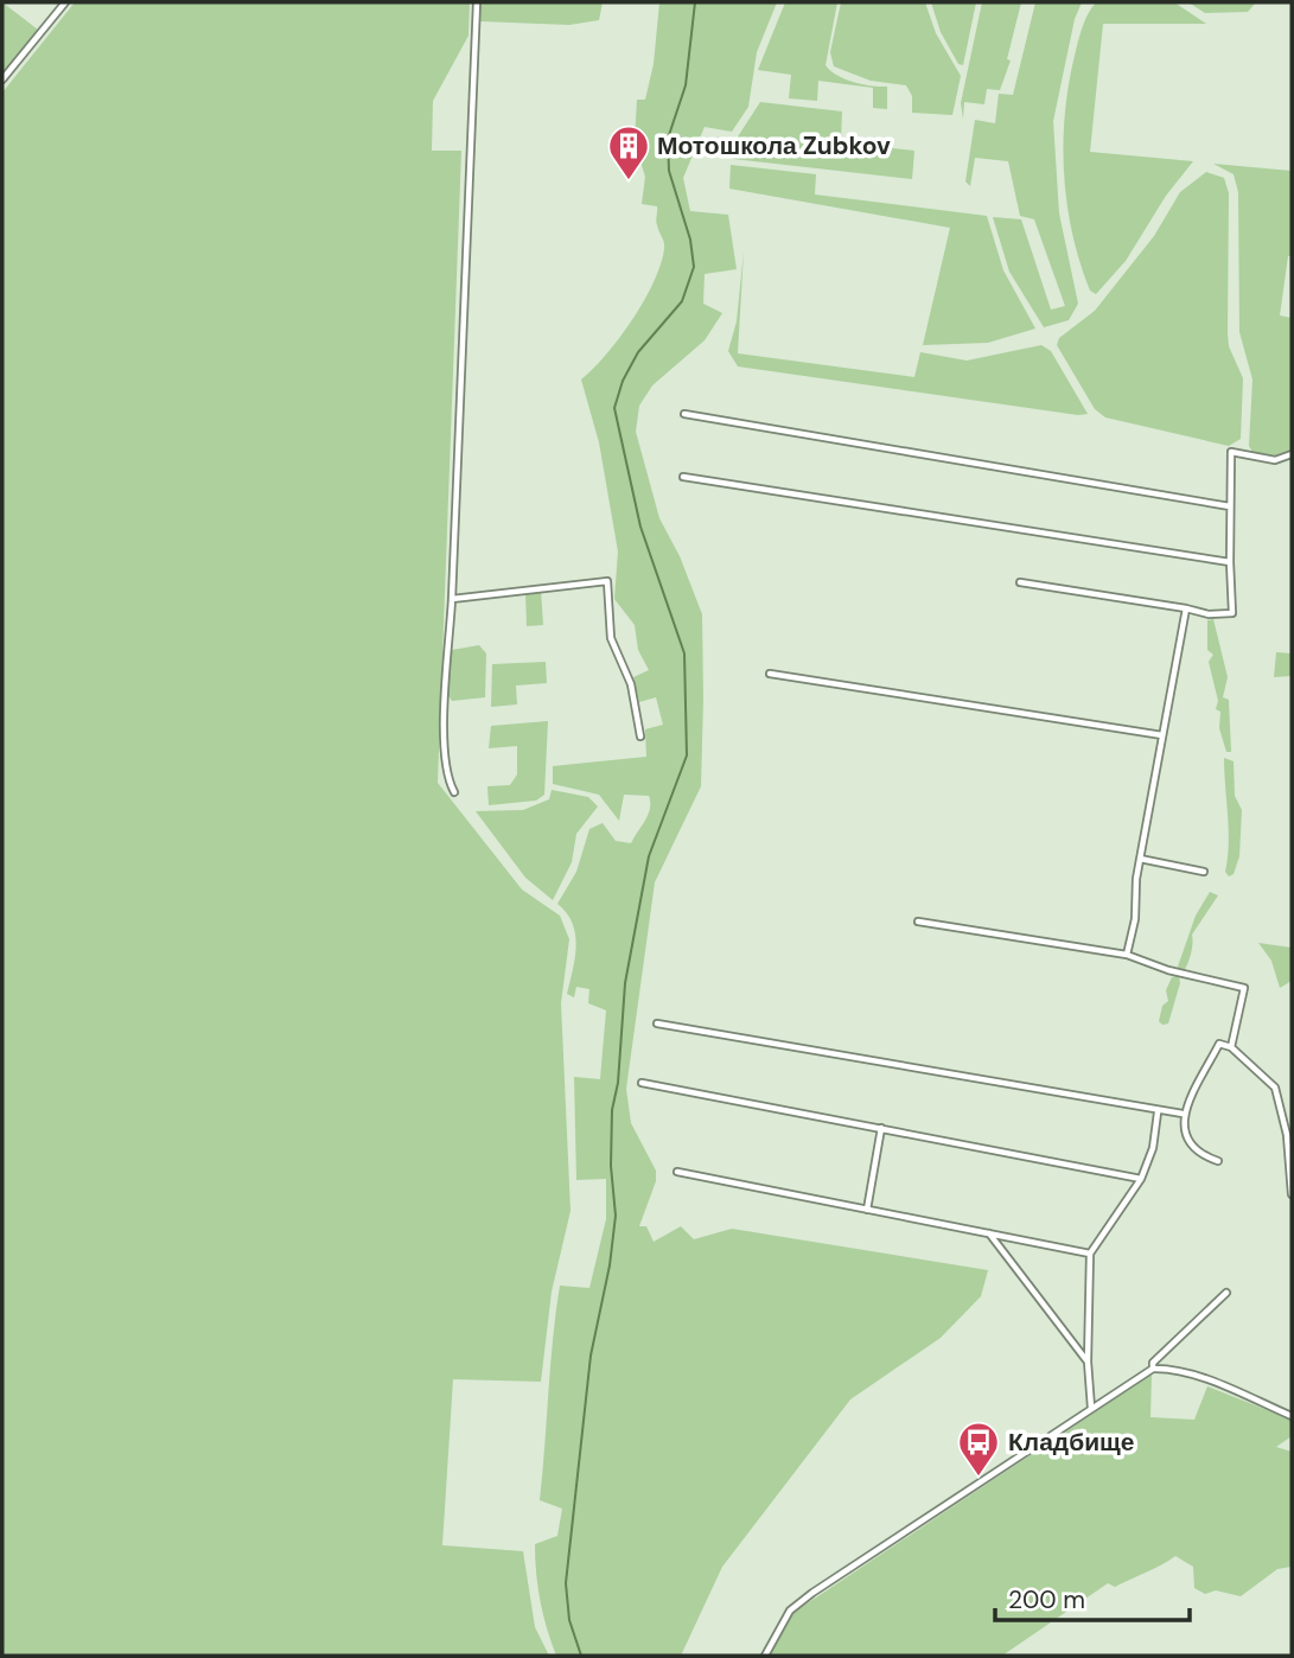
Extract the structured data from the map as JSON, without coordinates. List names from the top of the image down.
{
  "places": {
    "building": ["Мотошкола Zubkov"],
    "bus stop": ["Кладбище"]
  },
  "scale_bar": "200 m"
}
